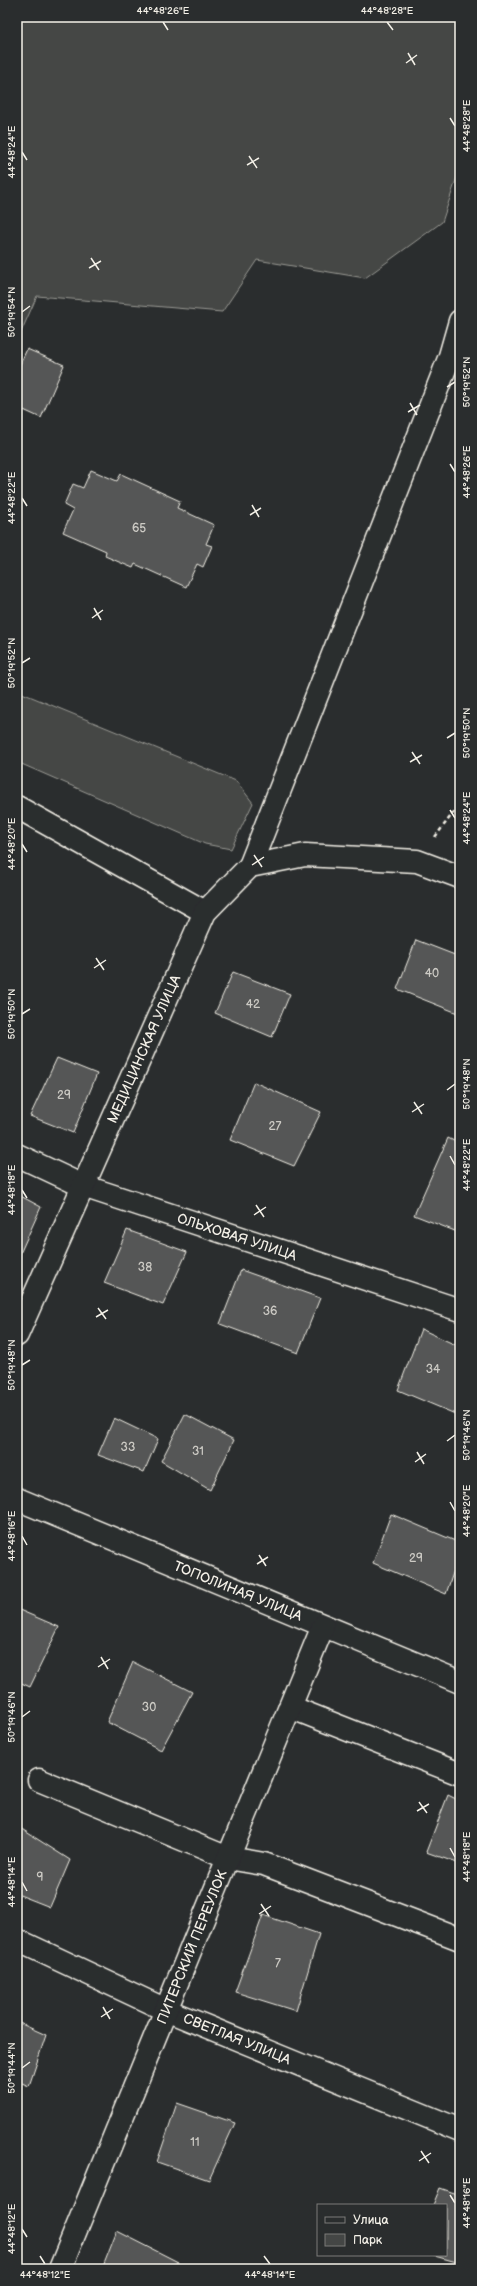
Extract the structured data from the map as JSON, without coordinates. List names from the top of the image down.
{
  "streets": {
    "street": [
      "МЕДИЦИНСКАЯ УЛИЦА",
      "ОЛЬХОВАЯ УЛИЦА",
      "ТОПОЛИНАЯ УЛИЦА",
      "ПИТЕРСКИЙ ПЕРЕУЛОК",
      "СВЕТЛАЯ УЛИЦА"
    ]
  },
  "crossings": [
    ["МЕДИЦИНСКАЯ УЛИЦА", "ОЛЬХОВАЯ УЛИЦА"],
    ["ТОПОЛИНАЯ УЛИЦА", "ПИТЕРСКИЙ ПЕРЕУЛОК"],
    ["ПИТЕРСКИЙ ПЕРЕУЛОК", "СВЕТЛАЯ УЛИЦА"]
  ],
  "house_numbers": [
    "65",
    "40",
    "42",
    "29",
    "27",
    "38",
    "36",
    "34",
    "33",
    "31",
    "29",
    "30",
    "9",
    "7",
    "11"
  ],
  "legend": ["Улица", "Парк"],
  "coordinates": [
    "44°48'26\"E",
    "44°48'28\"E",
    "44°48'24\"E",
    "50°19'54\"N",
    "50°19'52\"N",
    "44°48'22\"E",
    "50°19'50\"N",
    "44°48'20\"E",
    "50°19'48\"N",
    "44°48'18\"E",
    "50°19'46\"N",
    "44°48'16\"E",
    "44°48'14\"E",
    "50°19'44\"N",
    "44°48'12\"E"
  ]
}
